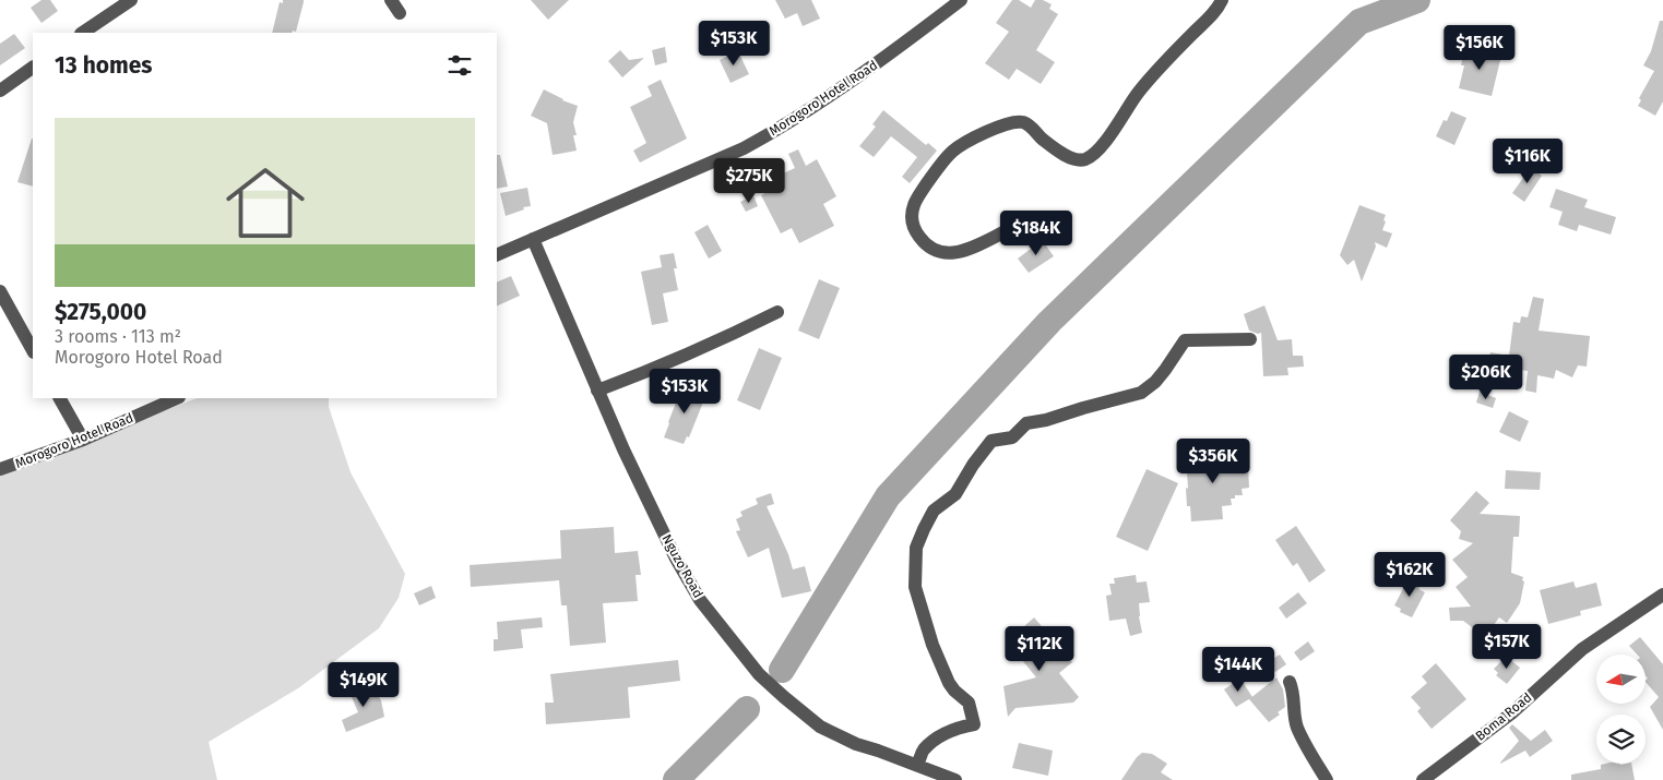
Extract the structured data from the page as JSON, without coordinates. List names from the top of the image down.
{
  "streets": {
    "street": ["Morogoro Hotel Road", "Nguzo Road", "Boma Road"]
  },
  "crossings": [
    ["Morogoro Hotel Road", "Nguzo Road"]
  ],
  "north": "left",
  "page": {
    "price": [
      "$153K",
      "$156K",
      "$116K",
      "$275K",
      "$184K",
      "$206K",
      "$153K",
      "$356K",
      "$162K",
      "$157K",
      "$112K",
      "$144K",
      "$149K"
    ],
    "heading": "13 homes",
    "list": [
      {
        "name": "$275,000",
        "note": "3 rooms · 113 m² · Morogoro Hotel Road"
      }
    ]
  }
}
